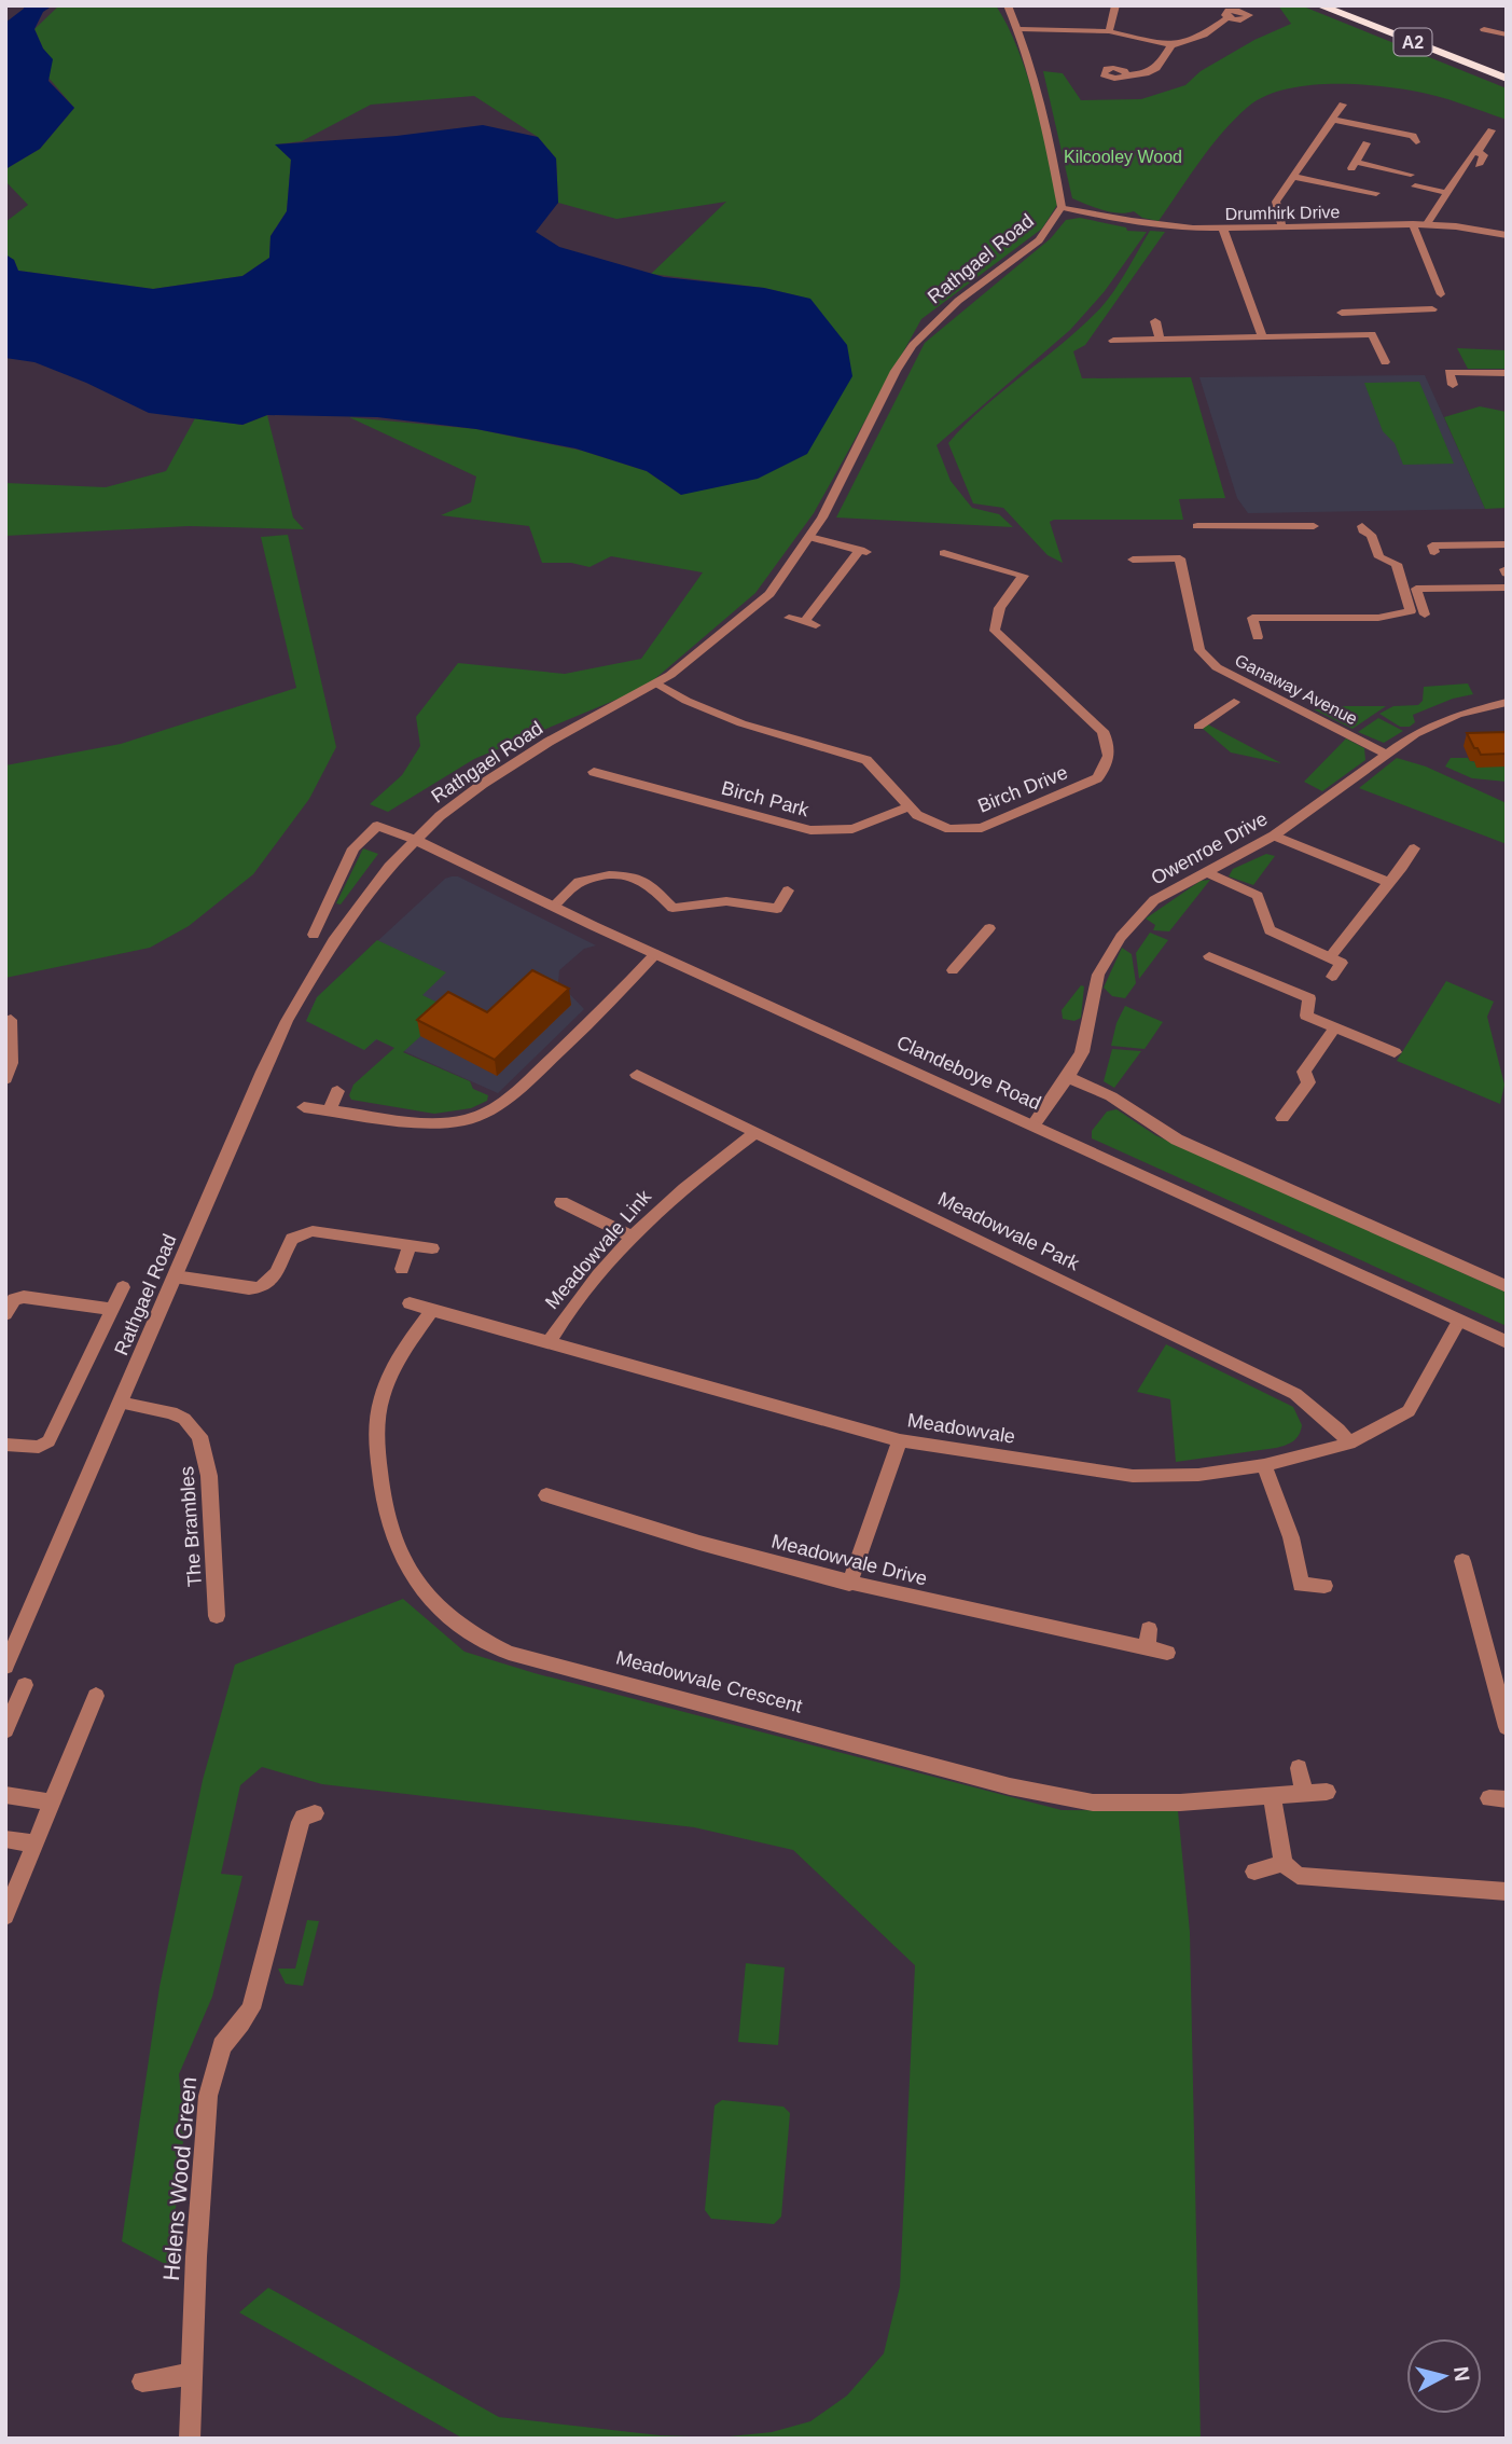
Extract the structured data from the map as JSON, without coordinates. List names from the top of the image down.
{
  "streets": {
    "highway": ["A2"],
    "street": [
      "Drumhirk Drive",
      "Rathgael Road",
      "Ganaway Avenue",
      "Birch Drive",
      "Birch Park",
      "Owenroe Drive",
      "Clandeboye Road",
      "Meadowvale Park",
      "Meadowvale Link",
      "Meadowvale",
      "The Brambles",
      "Meadowvale Drive",
      "Meadowvale Crescent",
      "Helens Wood Green"
    ]
  },
  "crossings": [
    ["Drumhirk Drive", "Rathgael Road"],
    ["Rathgael Road", "Birch Drive"],
    ["Rathgael Road", "Clandeboye Road"],
    ["Rathgael Road", "The Brambles"],
    ["Ganaway Avenue", "Owenroe Drive"],
    ["Birch Drive", "Birch Park"],
    ["Owenroe Drive", "Clandeboye Road"],
    ["Clandeboye Road", "Meadowvale"],
    ["Meadowvale Park", "Meadowvale Link"],
    ["Meadowvale Park", "Meadowvale"],
    ["Meadowvale Link", "Meadowvale"],
    ["Meadowvale", "Meadowvale Crescent"]
  ],
  "parks": ["Kilcooley Wood"],
  "north": "right"
}
